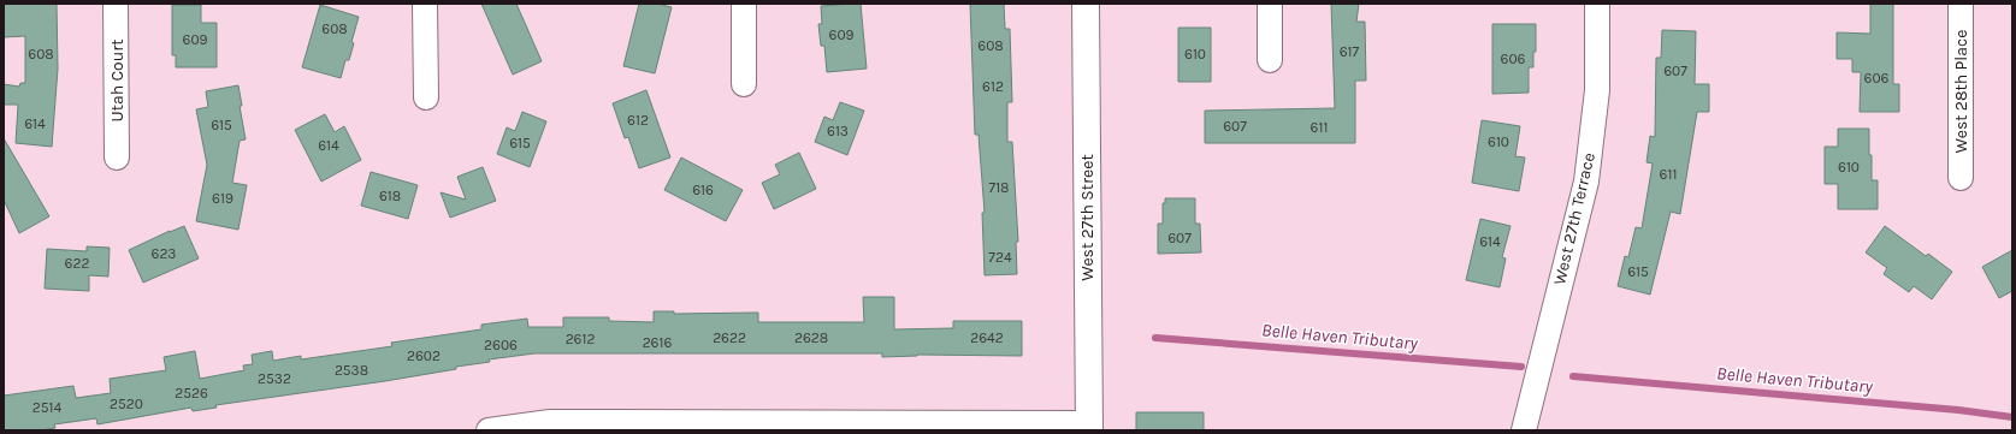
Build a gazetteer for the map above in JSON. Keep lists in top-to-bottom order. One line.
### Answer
{"streets":{"street":["Utah Court","West 28th Place","West 27th Street","West 27th Terrace"]},"water":["Belle Haven Tributary"],"house_numbers":["608","609","609","608","617","608","610","606","607","606","612","612","614","615","607","611","613","610","615","614","610","611","718","616","618","619","607","614","623","724","622","615","2622","2628","2642","2612","2616","2606","2602","2538","2532","2526","2520","2514"]}
